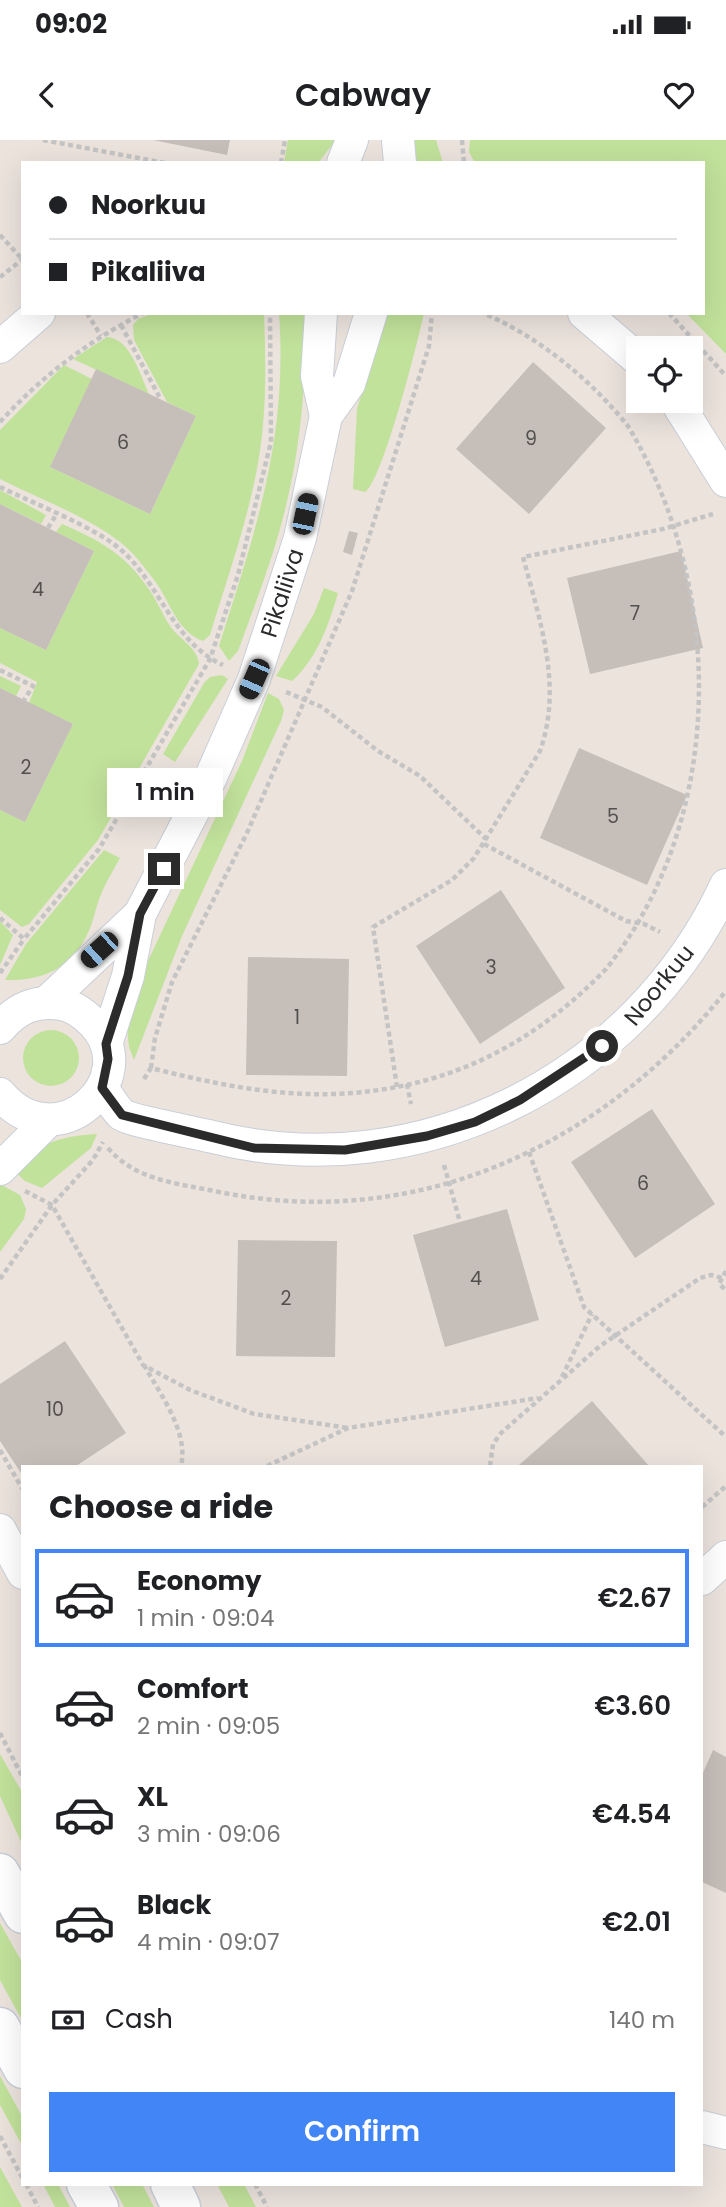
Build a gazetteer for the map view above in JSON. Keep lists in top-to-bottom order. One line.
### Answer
{"streets":{"street":["Pikaliiva","Noorkuu"]},"house_numbers":["9","6","4","7","2","5","3","1","6","4","2","10"],"page":{"status":"09:02","header":"Cabway","banner":["Noorkuu","Pikaliiva"],"bubble":"1 min","heading":"Choose a ride","list":[{"name":"Economy","note":"1 min · 09:04","value":"€2.67"},{"name":"Comfort","note":"2 min · 09:05","value":"€3.60"},{"name":"XL","note":"3 min · 09:06","value":"€4.54"},{"name":"Black","note":"4 min · 09:07","value":"€2.01"}],"pay":["Cash","140 m"],"buttons":"Confirm"}}
